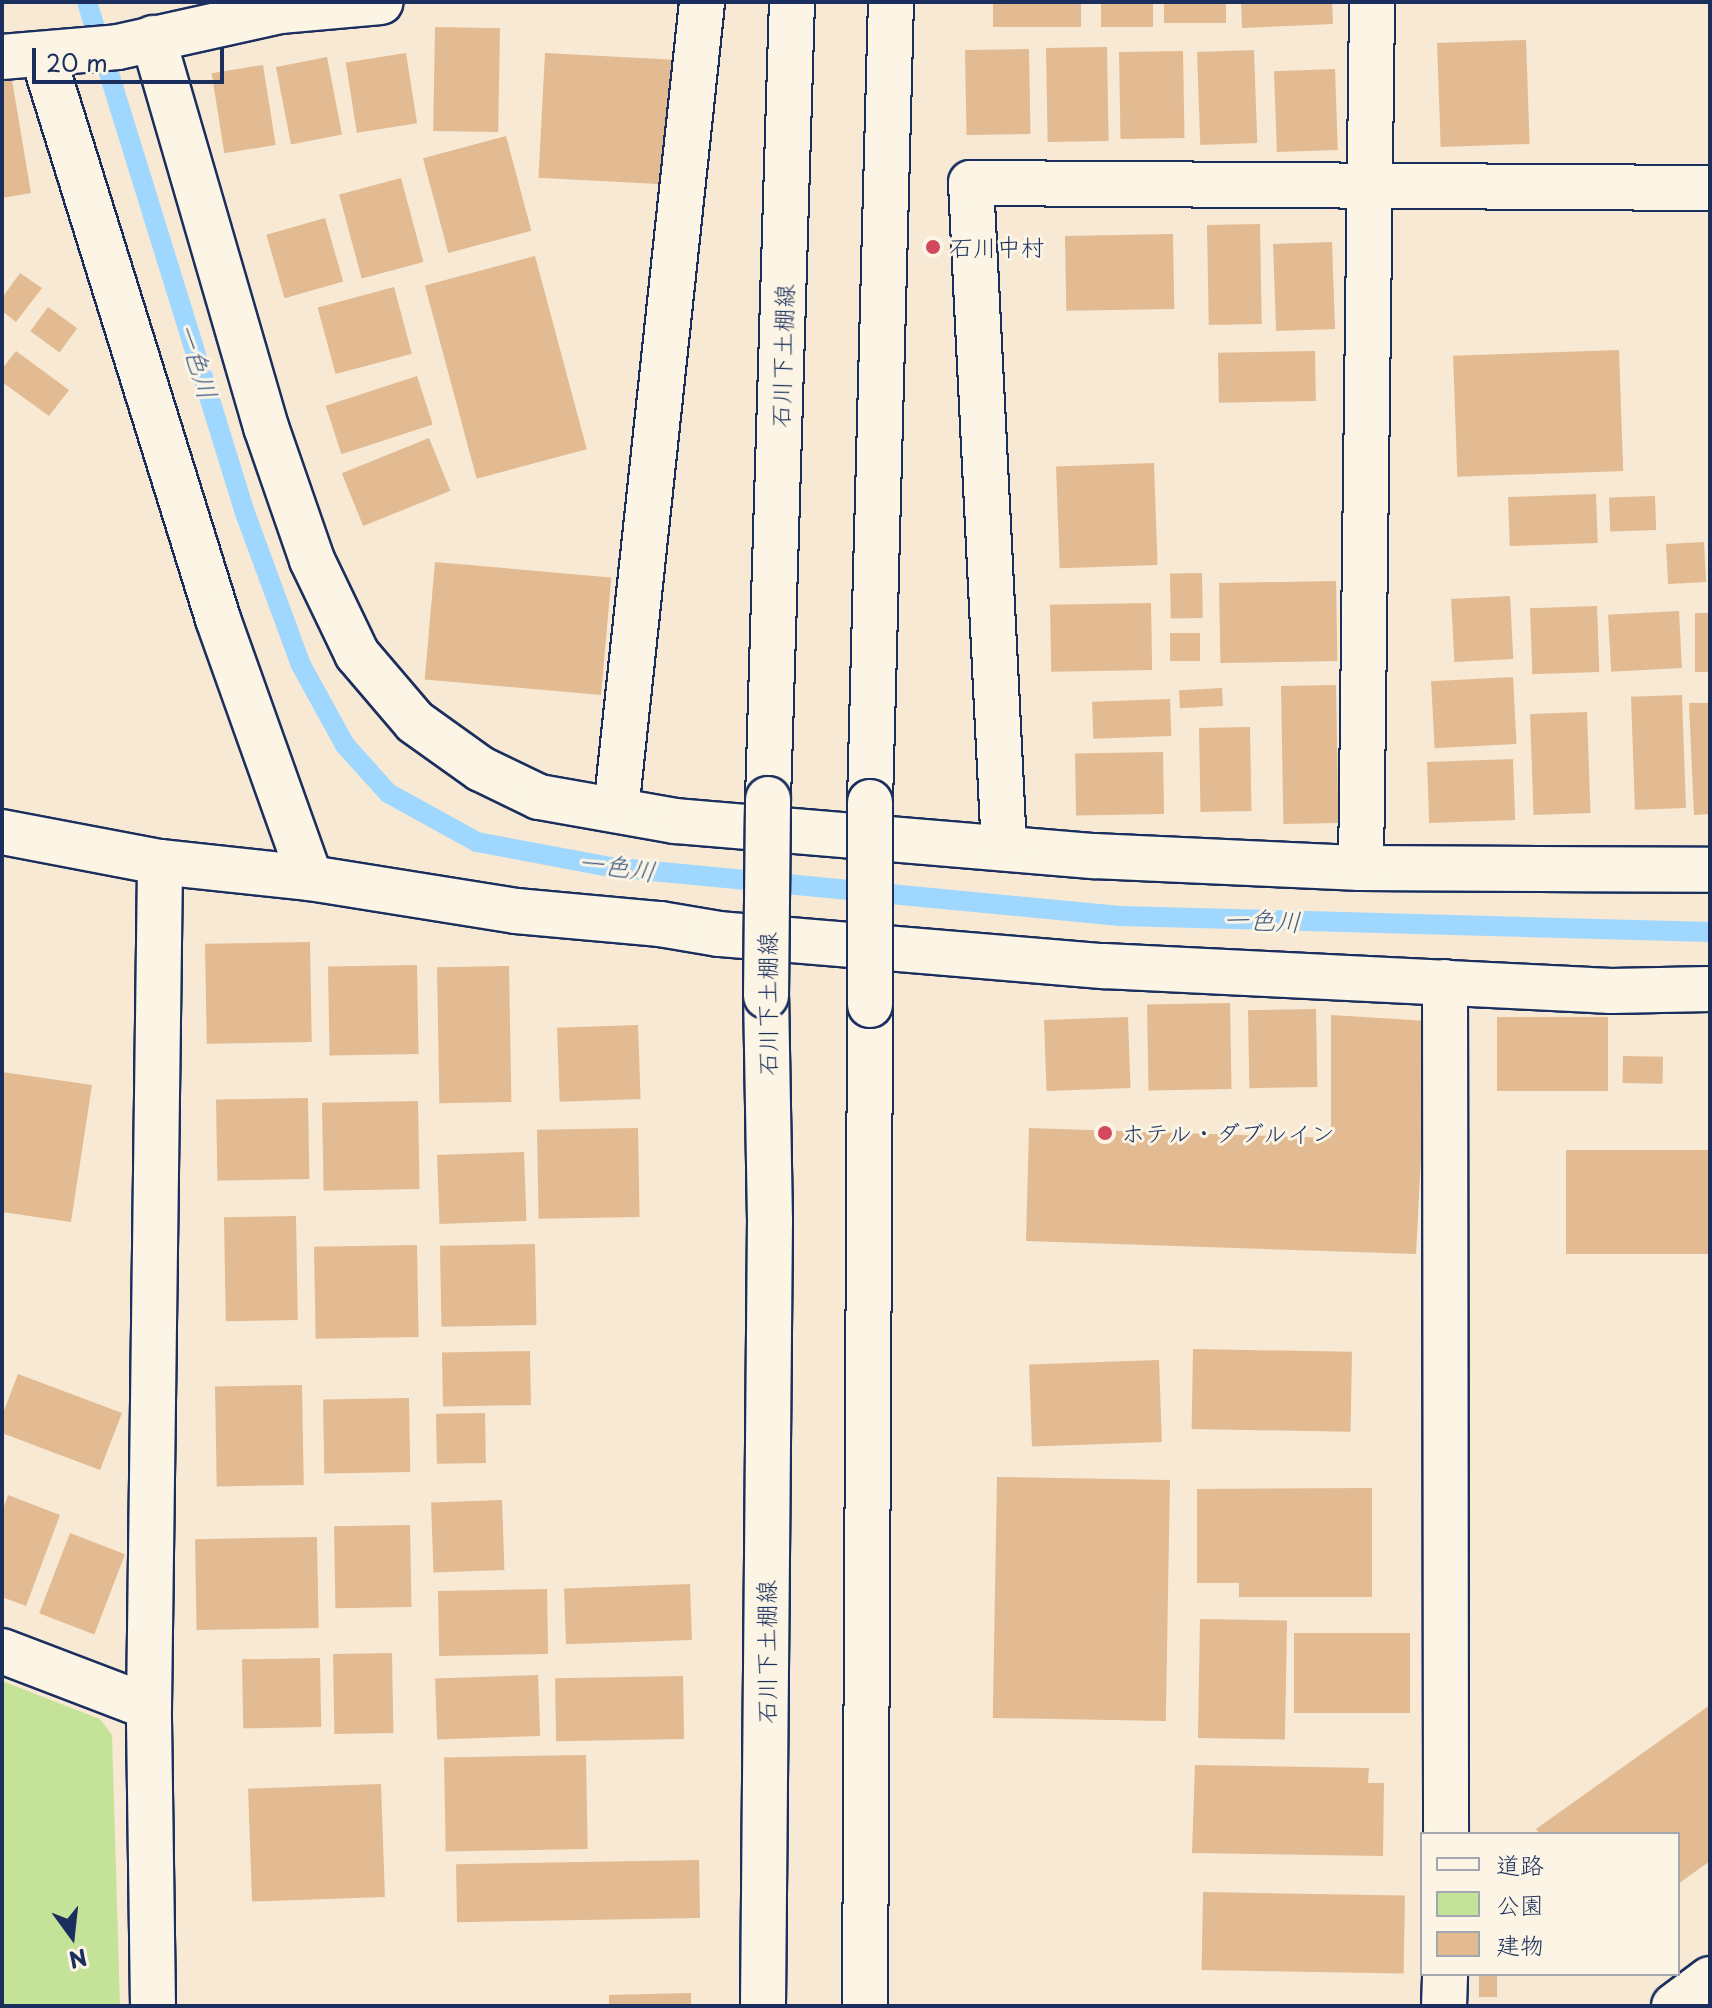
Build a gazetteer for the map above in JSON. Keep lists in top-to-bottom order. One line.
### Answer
{"streets":{"street":["石川下土棚線"]},"water":["一色川"],"places":["石川中村","ホテル・ダブルイン"],"legend":["道路","公園","建物"],"scale_bar":"20 m","north":"bottom"}
